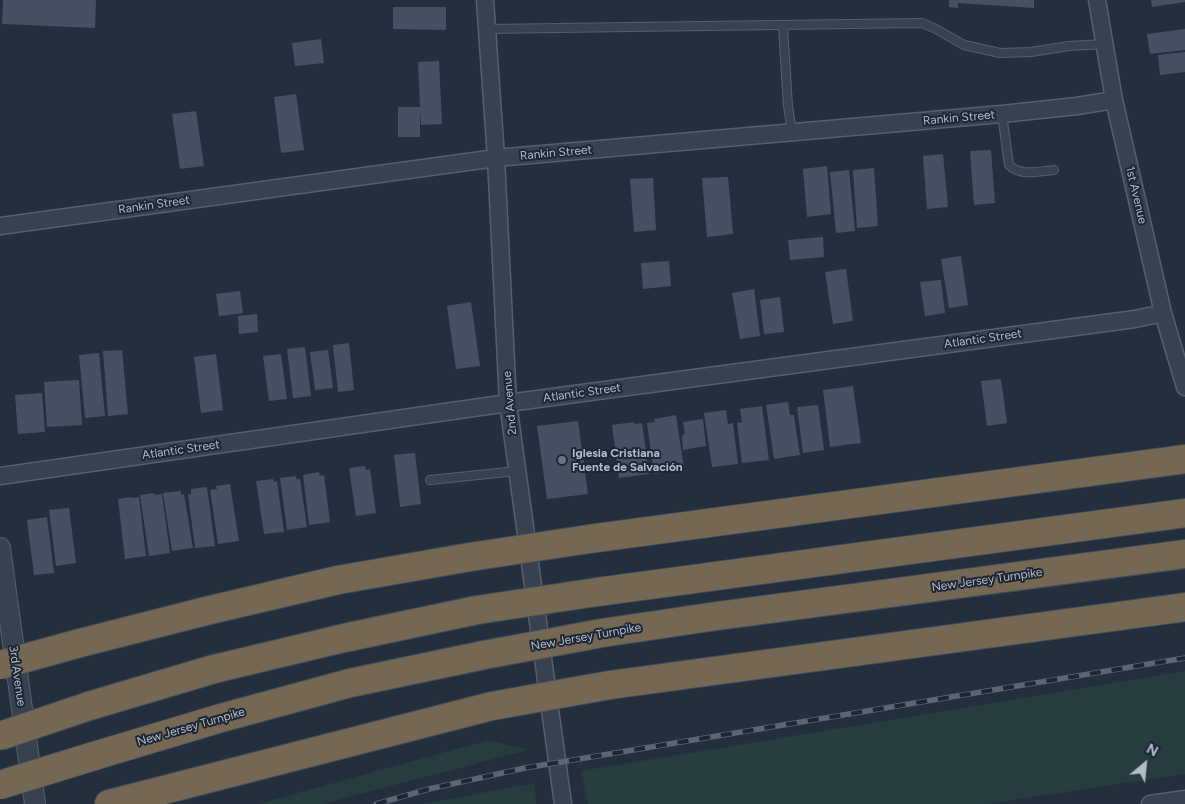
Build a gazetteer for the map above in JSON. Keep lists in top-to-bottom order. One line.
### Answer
{"streets":{"highway":["New Jersey Turnpike"],"street":["Rankin Street","1st Avenue","Atlantic Street","2nd Avenue","3rd Avenue"]},"crossings":[["Rankin Street","1st Avenue"],["Rankin Street","2nd Avenue"],["1st Avenue","Atlantic Street"],["Atlantic Street","2nd Avenue"]],"places":["Iglesia Cristiana Fuente de Salvación"],"north":"top right"}
